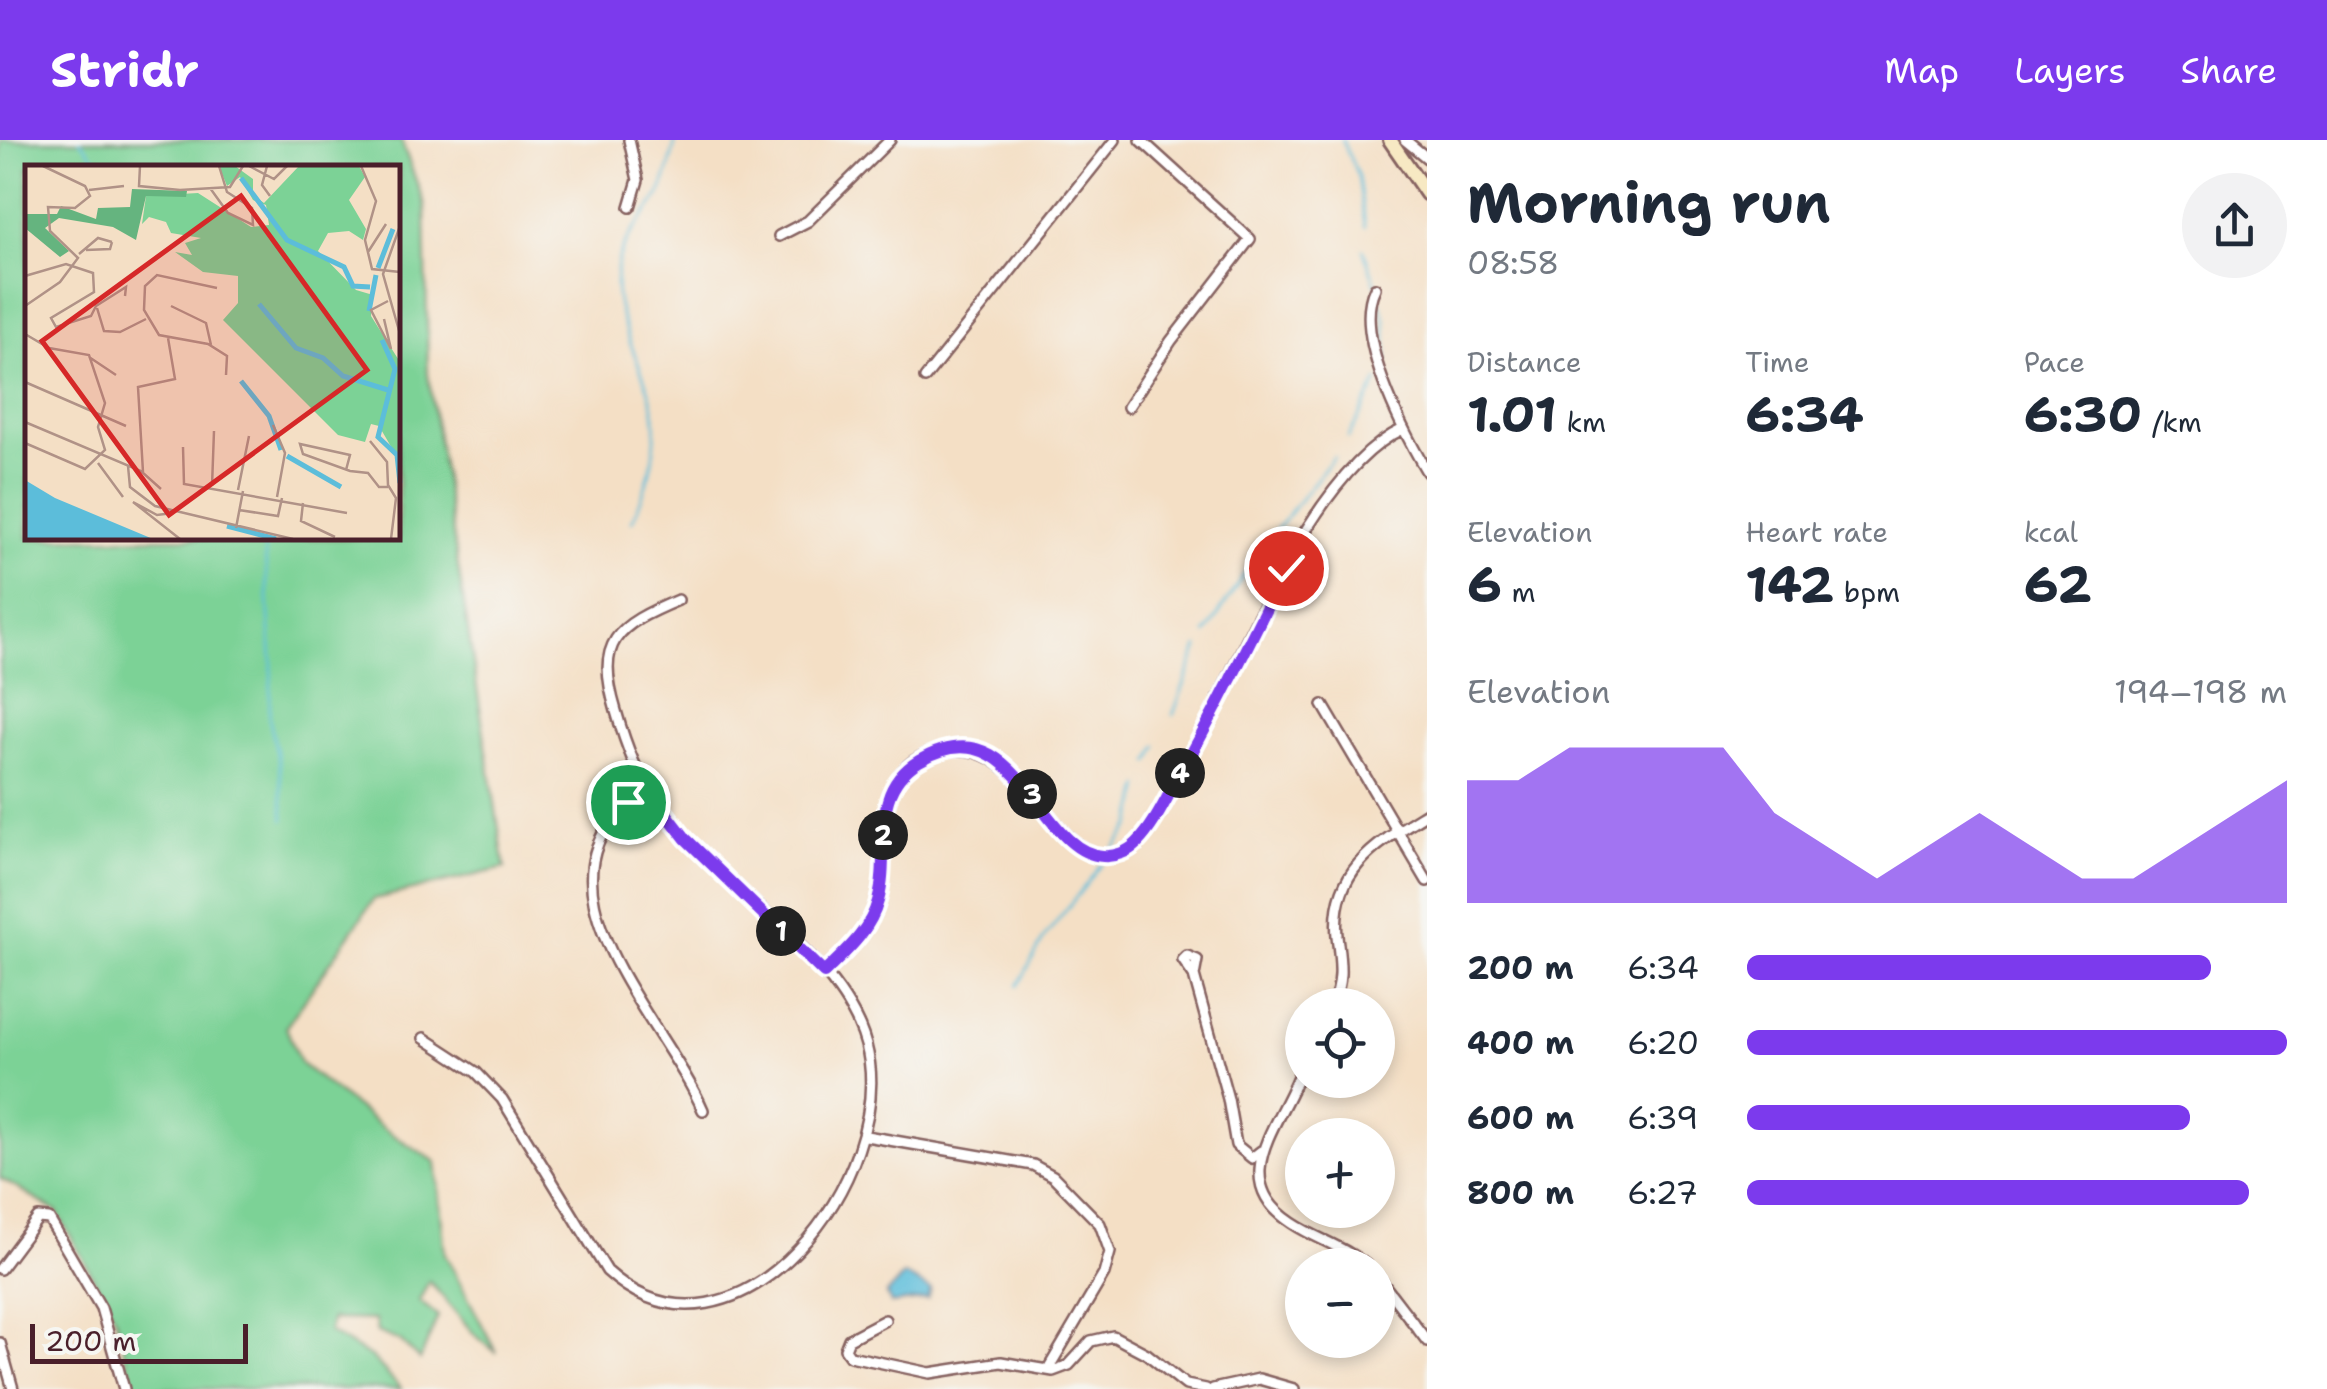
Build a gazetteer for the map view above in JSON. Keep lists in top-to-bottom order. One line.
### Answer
{"scale_bar":"200 m","page":{"header":"Stridr","nav":["Map","Layers","Share"],"heading":["Morning run","08:58"],"stats":[["Distance","1.01 km"],["Time","6:34"],["Pace","6:30 /km"],["Elevation","6 m"],["Heart rate","142 bpm"],["kcal","62"]],"chart":["Elevation","194–198 m"],"pins":["4","3","2","1"],"list":[{"name":"200 m","note":"6:34"},{"name":"400 m","note":"6:20"},{"name":"600 m","note":"6:39"},{"name":"800 m","note":"6:27"}],"map_buttons":["+","−"],"scale":"200 m"}}
